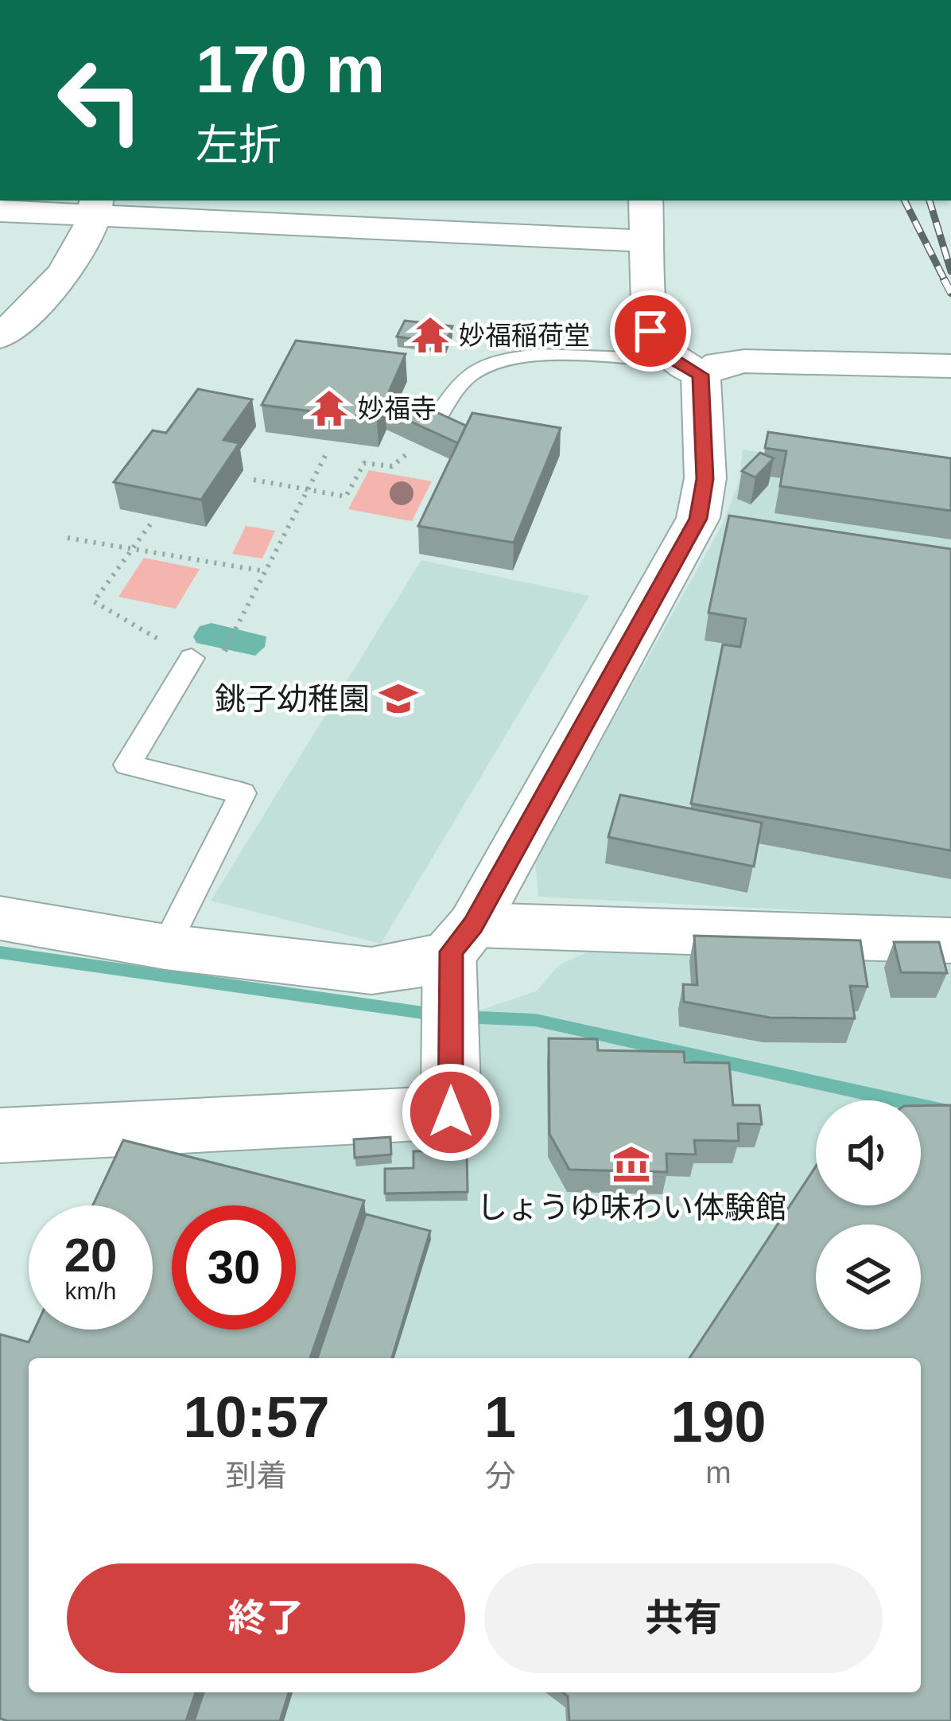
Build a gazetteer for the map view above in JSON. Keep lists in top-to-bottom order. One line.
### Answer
{"places":{"temple":["妙福稲荷堂","妙福寺"],"school or university":["銚子幼稚園"],"museum":["しょうゆ味わい体験館"]},"page":{"turn":["170 m","左折"],"speed":"20 km/h","limit":"30","eta":["10:57","到着","1","分","190","m"],"buttons":["終了","共有"]}}
